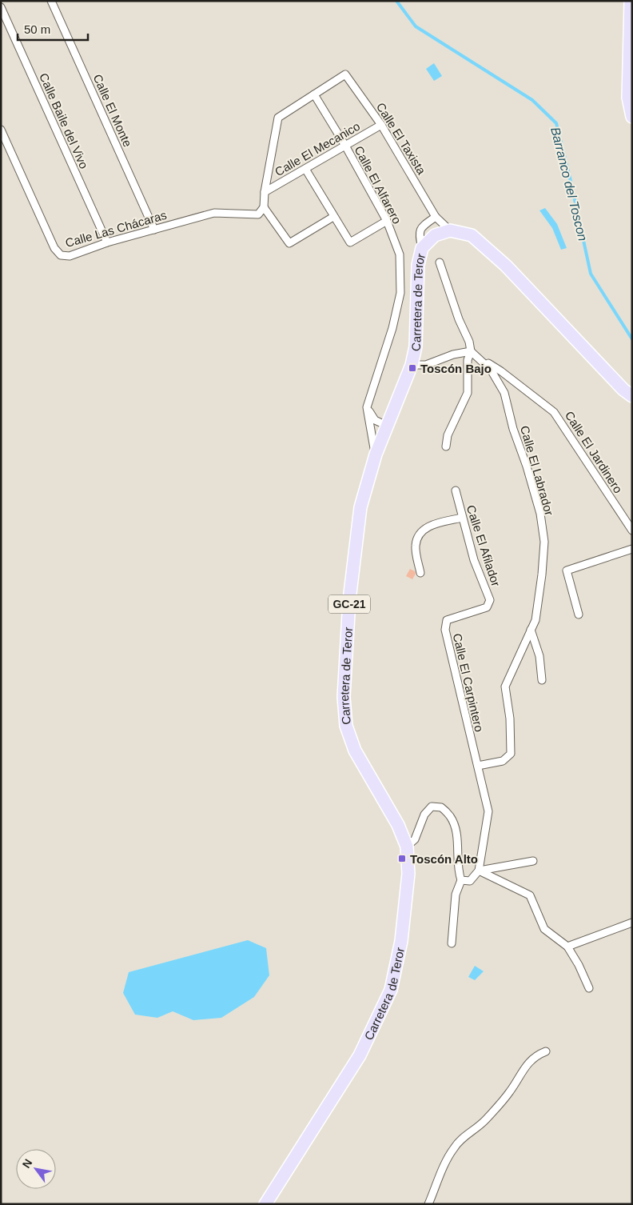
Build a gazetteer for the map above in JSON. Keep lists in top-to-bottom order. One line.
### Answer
{"streets":{"main road":["Carretera de Teror","GC-21"],"street":["Calle El Monte","Calle Baile del Vivo","Calle El Taxista","Calle El Mecanico","Calle El Alfarero","Calle Las Chácaras","Calle El Jardinero","Calle El Labrador","Calle El Afilador","Calle El Carpintero"]},"crossings":[["Calle El Monte","Calle Las Chácaras"],["Calle Baile del Vivo","Calle Las Chácaras"],["Calle El Taxista","Calle El Mecanico"],["Calle El Taxista","Calle El Alfarero"],["Calle El Taxista","Carretera de Teror"],["Calle El Mecanico","Calle El Alfarero"],["Calle El Alfarero","Carretera de Teror"],["Calle El Jardinero","Calle El Labrador"],["Calle El Labrador","Calle El Carpintero"],["Calle El Afilador","Calle El Carpintero"]],"water":["Barranco del Toscon"],"places":{"transit":["Toscón Bajo","Toscón Alto"]},"scale_bar":"50 m","north":"top left"}
